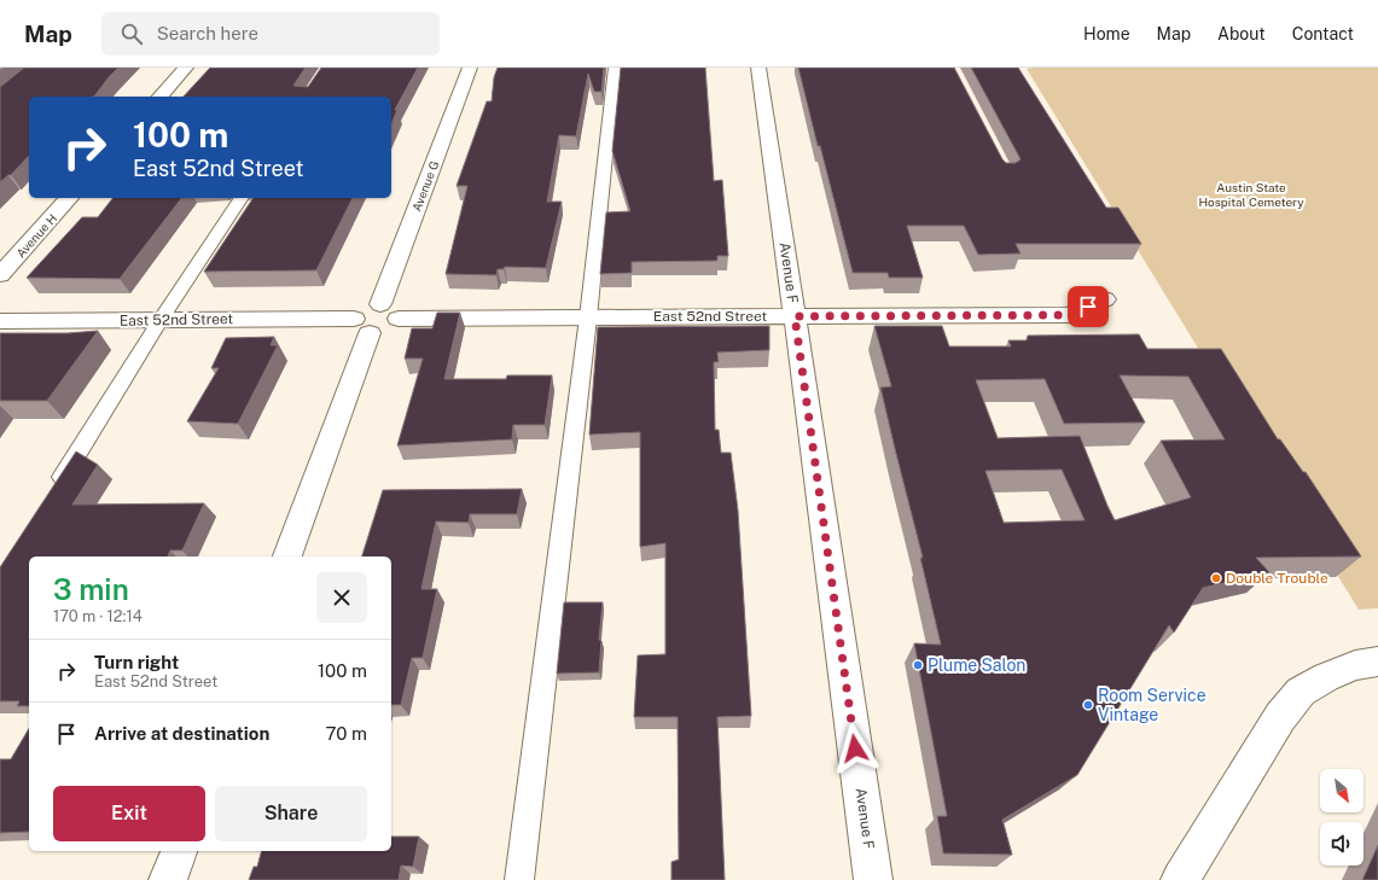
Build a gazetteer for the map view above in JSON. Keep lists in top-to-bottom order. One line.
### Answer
{"streets":{"street":["Avenue G","Avenue H","Avenue F","East 52nd Street"]},"crossings":[["Avenue F","East 52nd Street"]],"parks":["Austin State Hospital Cemetery"],"places":["Double Trouble","Plume Salon","Room Service Vintage"],"north":"bottom right","page":{"header":"Map","search":"Search here","nav":["Home","Map","About","Contact"],"turn":["100 m","East 52nd Street"],"heading":["3 min","170 m · 12:14"],"list":[{"name":"Turn right","note":"East 52nd Street","value":"100 m"},{"name":"Arrive at destination","value":"70 m"}],"buttons":["Exit","Share"]}}
